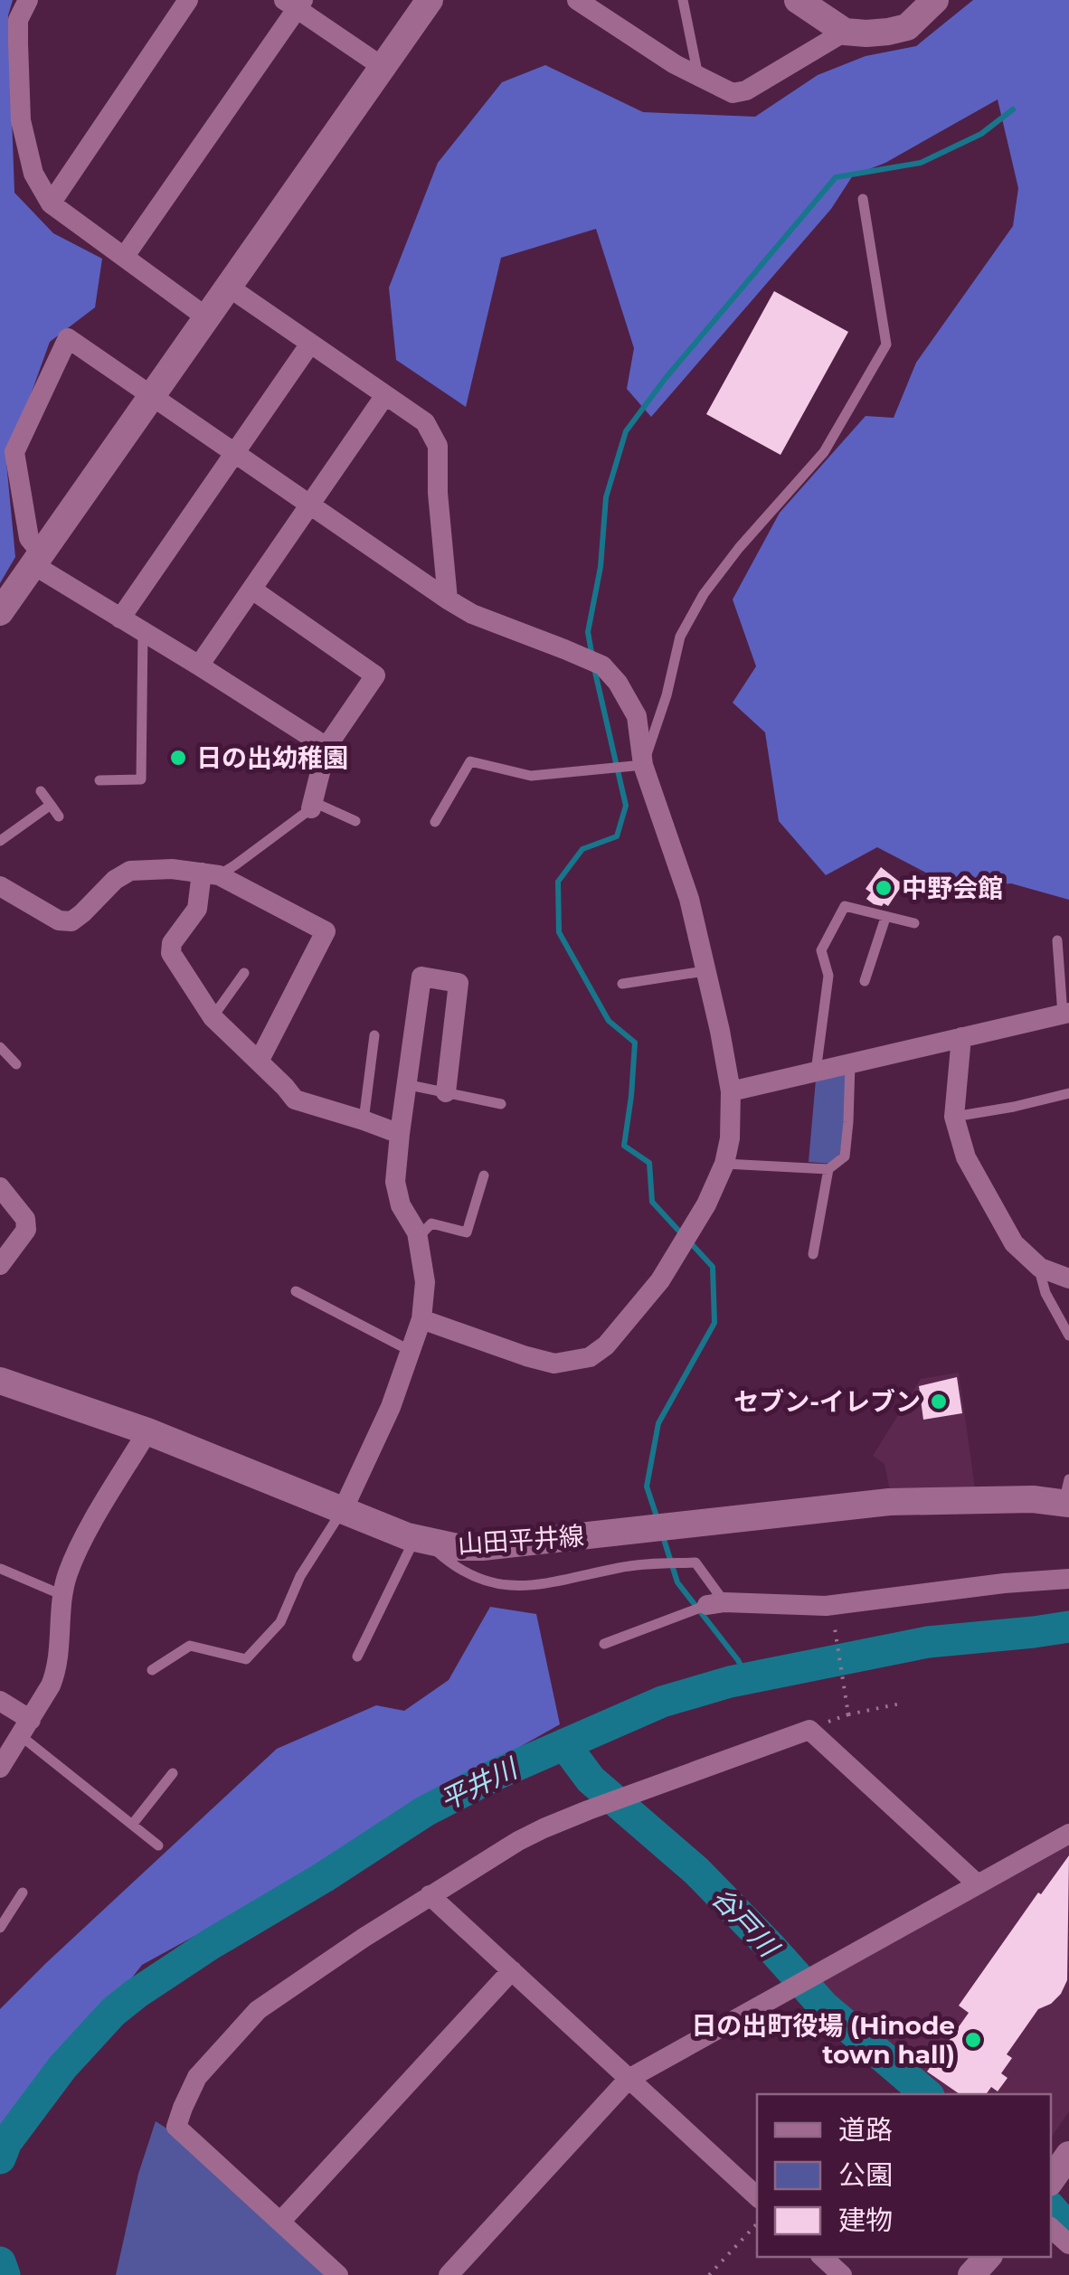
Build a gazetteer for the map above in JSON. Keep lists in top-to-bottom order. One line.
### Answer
{"streets":{"main road":["山田平井線"]},"water":["平井川","谷戸川"],"places":["日の出幼稚園","中野会館","セブン-イレブン","日の出町役場 (Hinode town hall)"],"legend":["道路","公園","建物"]}
